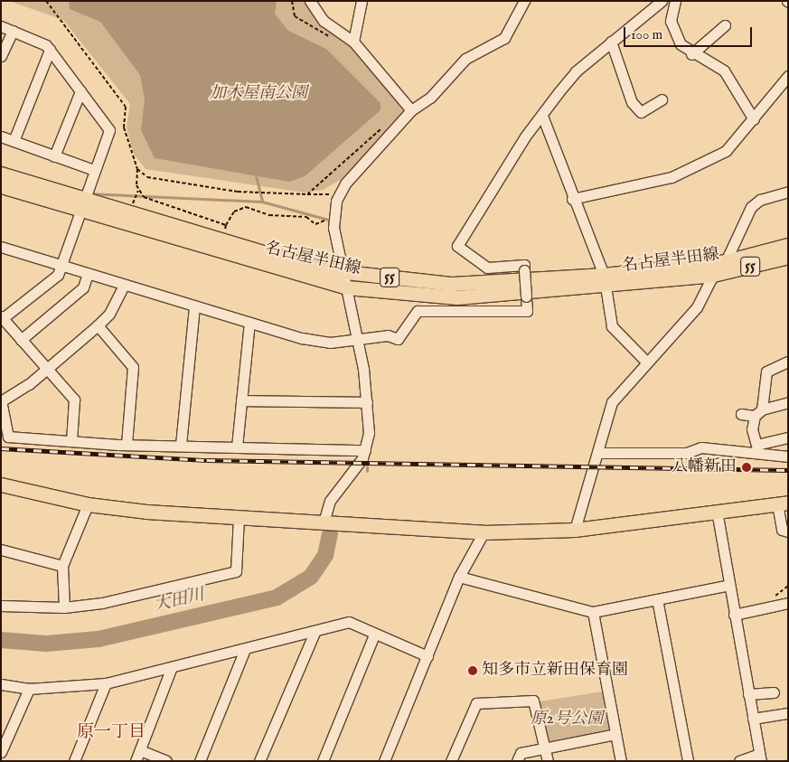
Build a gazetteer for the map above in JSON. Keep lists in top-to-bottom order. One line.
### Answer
{"streets":{"main road":["名古屋半田線","55"]},"districts":["原一丁目"],"water":["大田川"],"parks":["加木屋南公園","原2号公園"],"places":["八幡新田","知多市立新田保育園"],"scale_bar":"100 m"}
